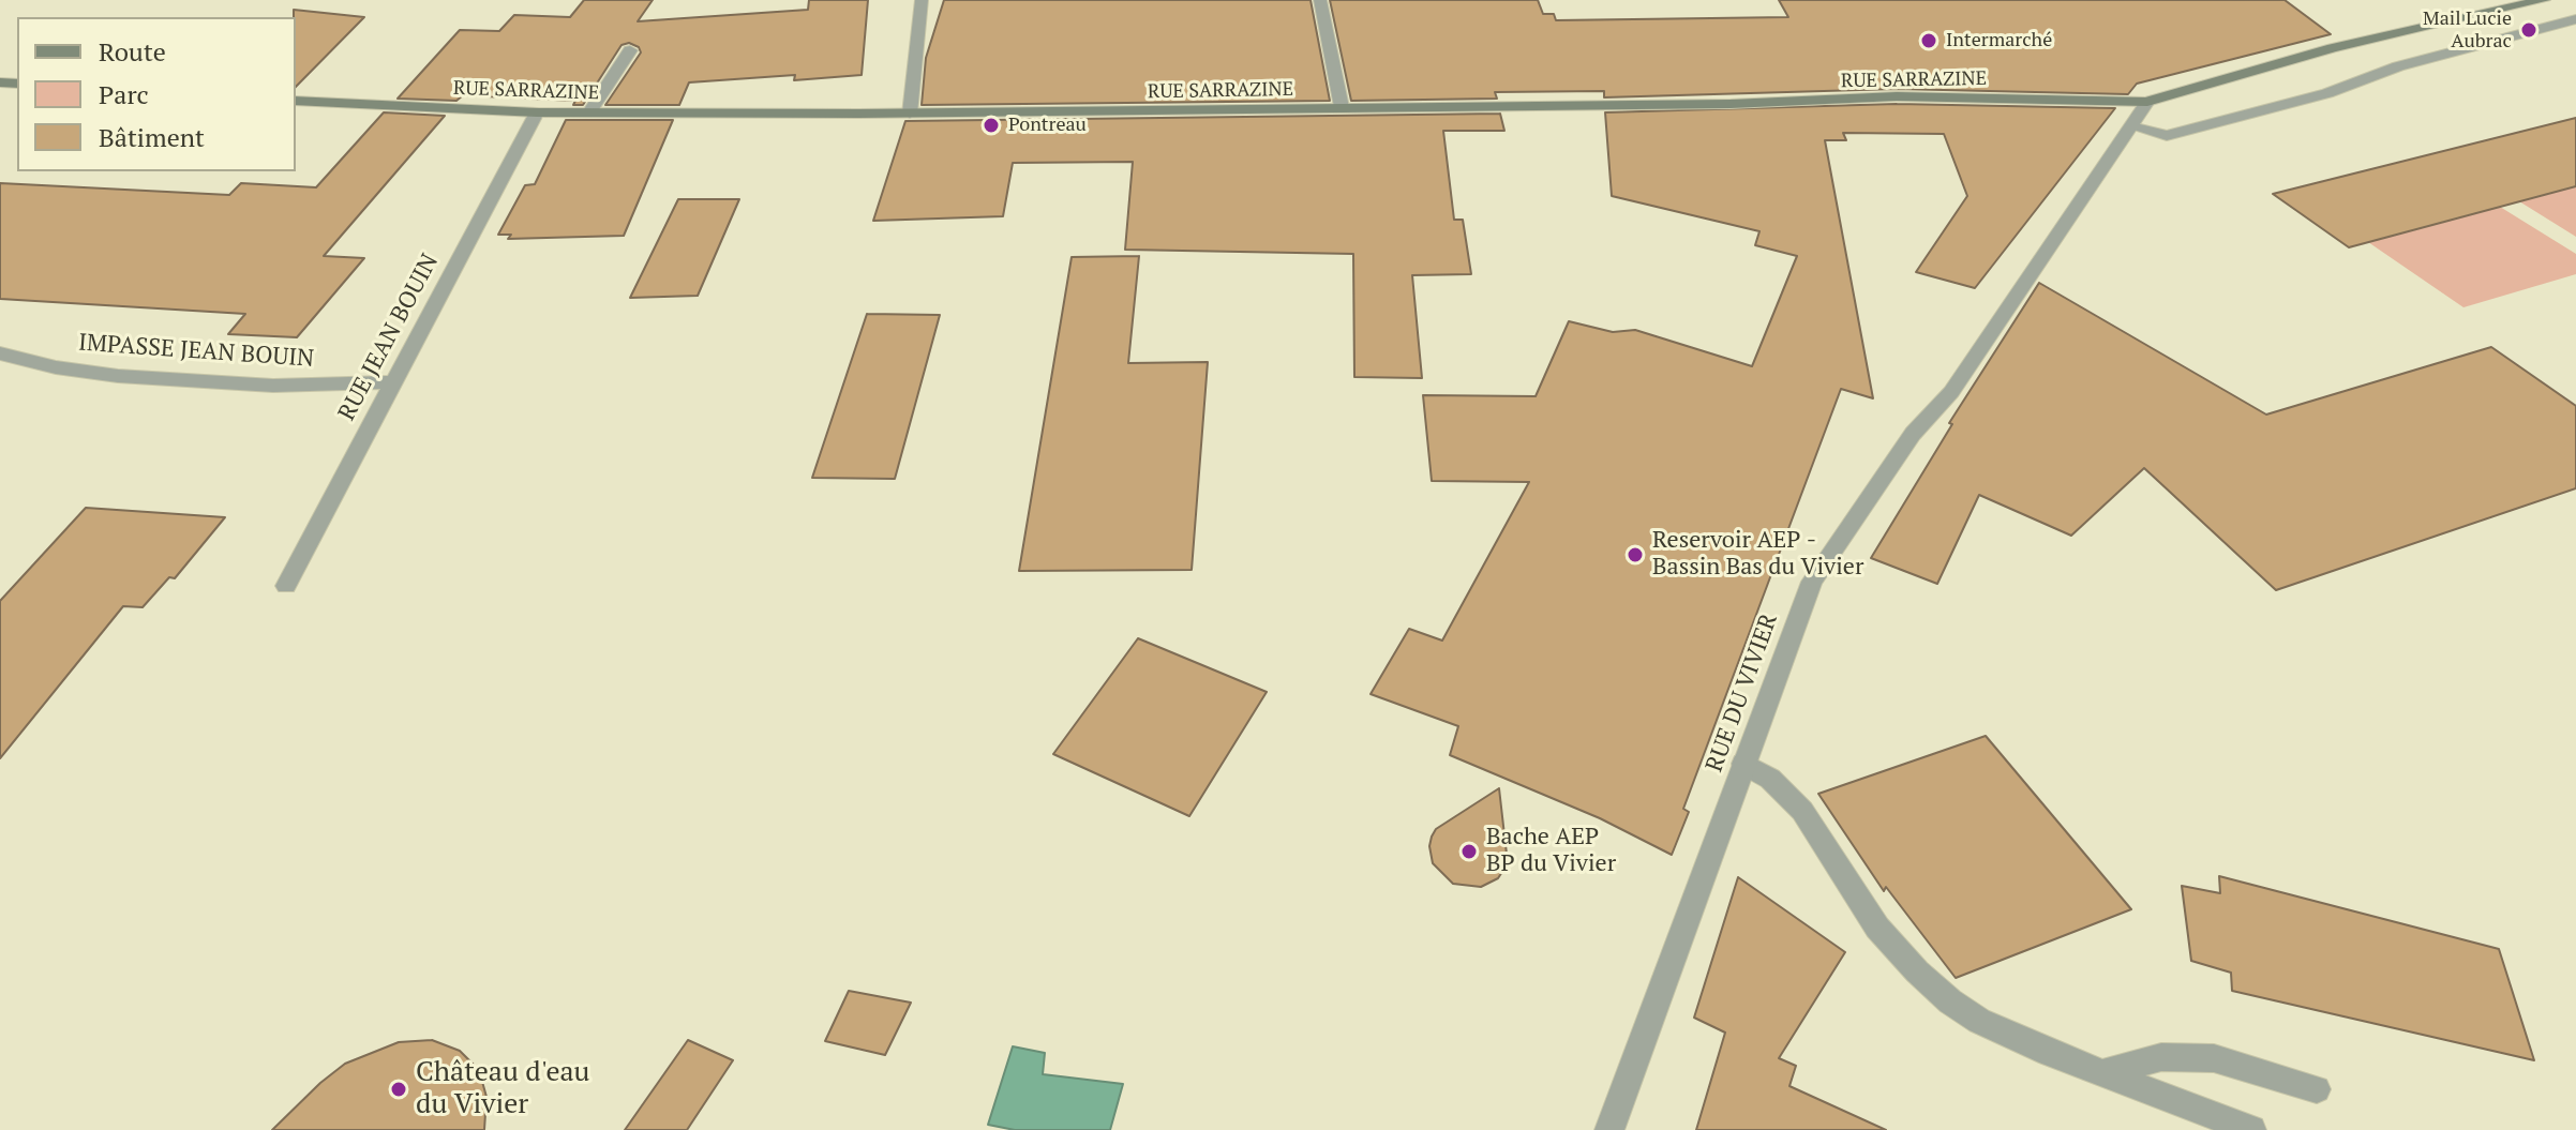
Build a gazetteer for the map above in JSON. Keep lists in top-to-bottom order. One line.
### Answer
{"streets":{"main road":["RUE SARRAZINE"],"street":["RUE JEAN BOUIN","IMPASSE JEAN BOUIN","RUE DU VIVIER"]},"crossings":[["RUE SARRAZINE","RUE JEAN BOUIN"],["RUE SARRAZINE","RUE DU VIVIER"],["RUE JEAN BOUIN","IMPASSE JEAN BOUIN"]],"places":["Mail Lucie Aubrac","Intermarché","Pontreau","Reservoir AEP - Bassin Bas du Vivier","Bache AEP BP du Vivier","Château d'eau du Vivier"],"legend":["Route","Parc","Bâtiment"]}
